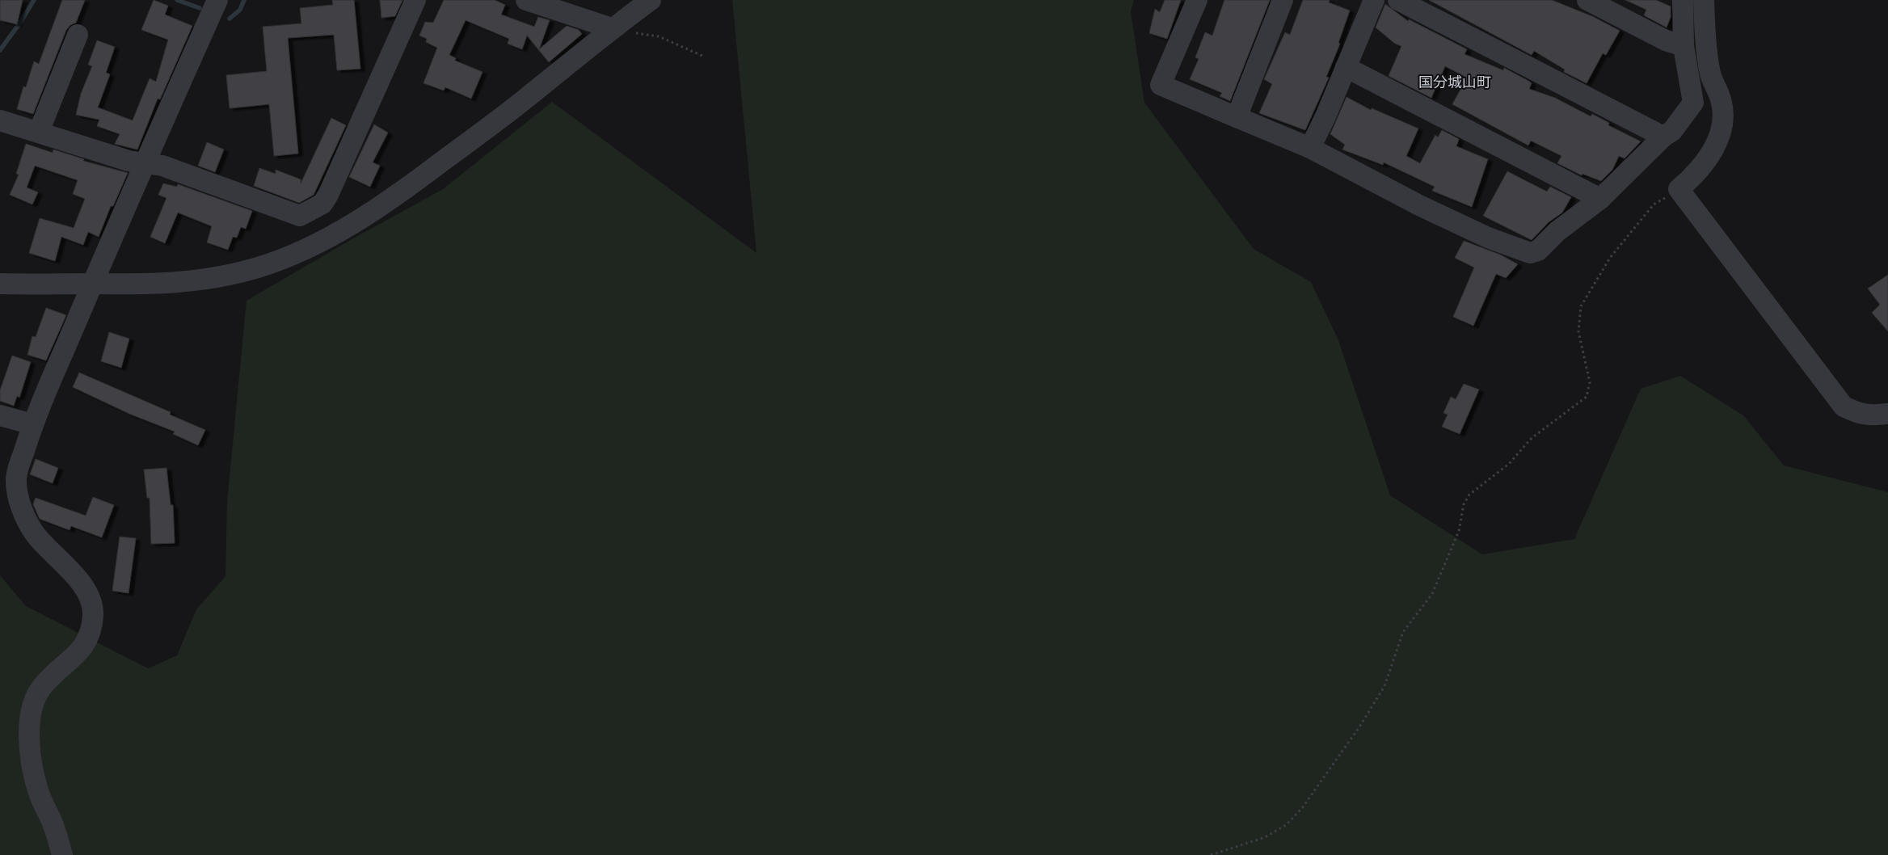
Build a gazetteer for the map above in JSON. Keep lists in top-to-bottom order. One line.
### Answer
{"districts":["国分城山町"]}
